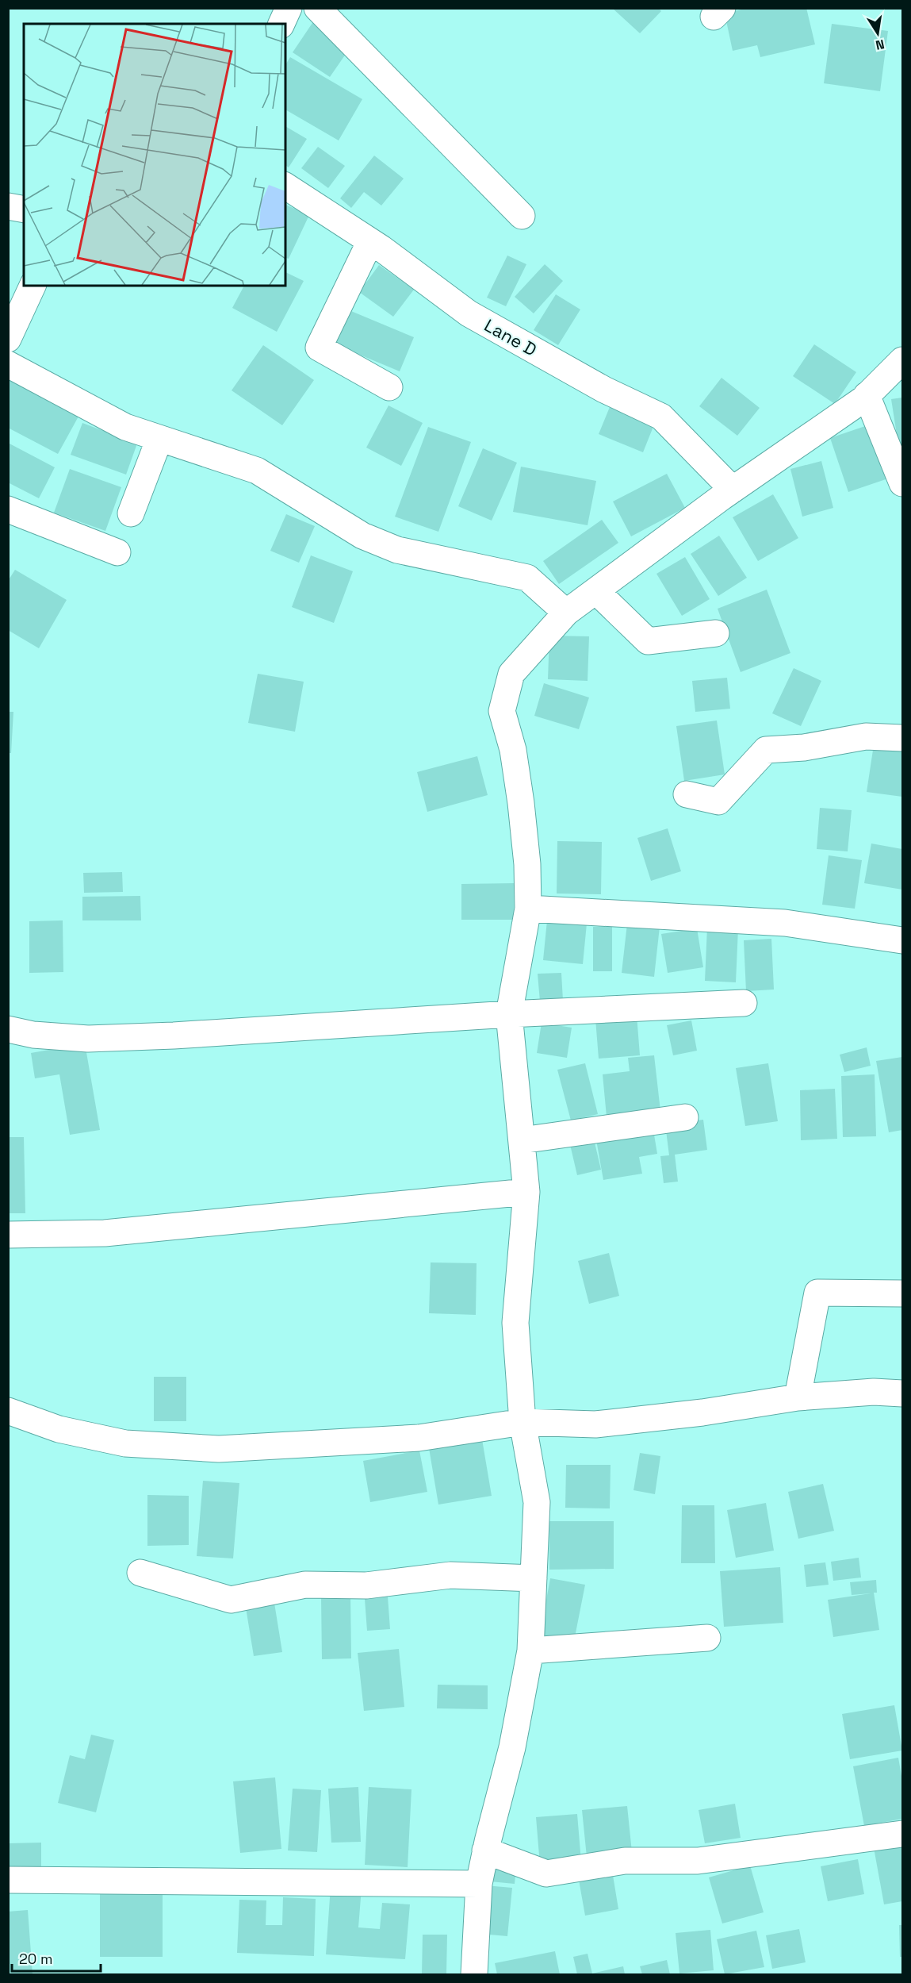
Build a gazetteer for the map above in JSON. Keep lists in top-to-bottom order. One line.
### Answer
{"streets":{"street":["Lane D"]},"scale_bar":"20 m","north":"bottom"}
